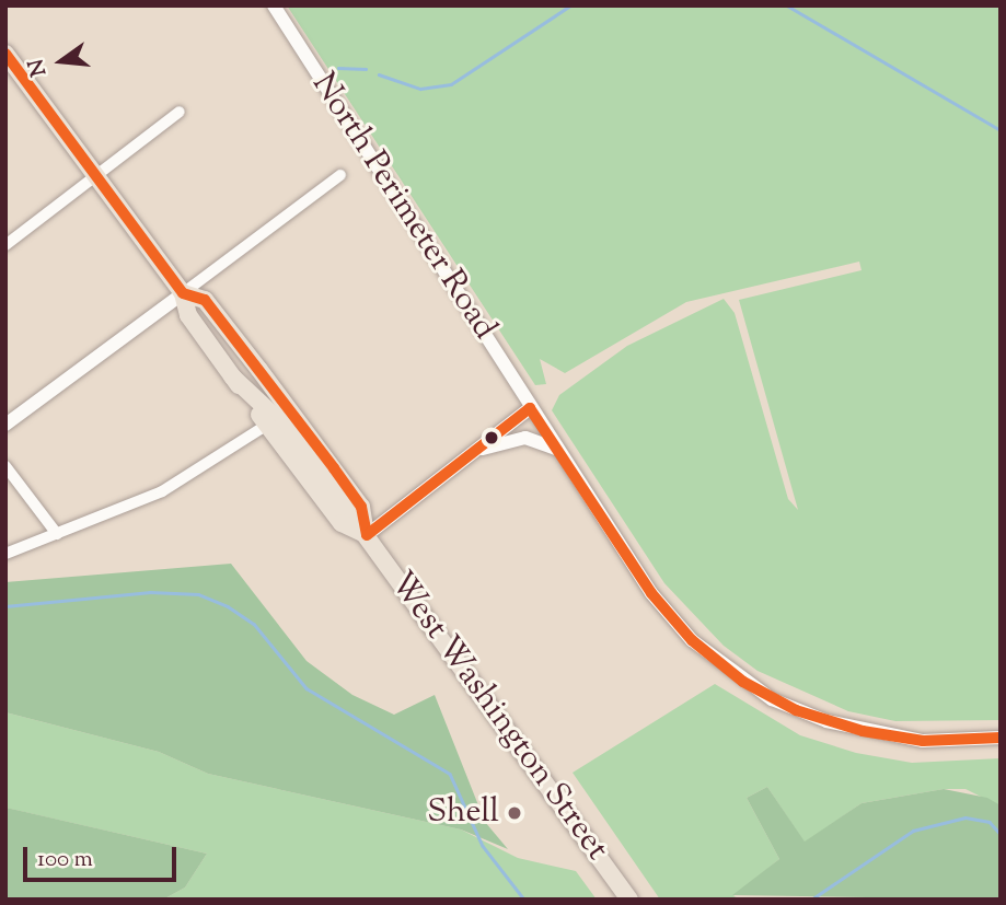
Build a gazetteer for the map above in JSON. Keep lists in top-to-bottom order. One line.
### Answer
{"streets":{"main road":["West Washington Street"],"street":["North Perimeter Road"]},"places":["Shell"],"scale_bar":"100 m","north":"left"}
